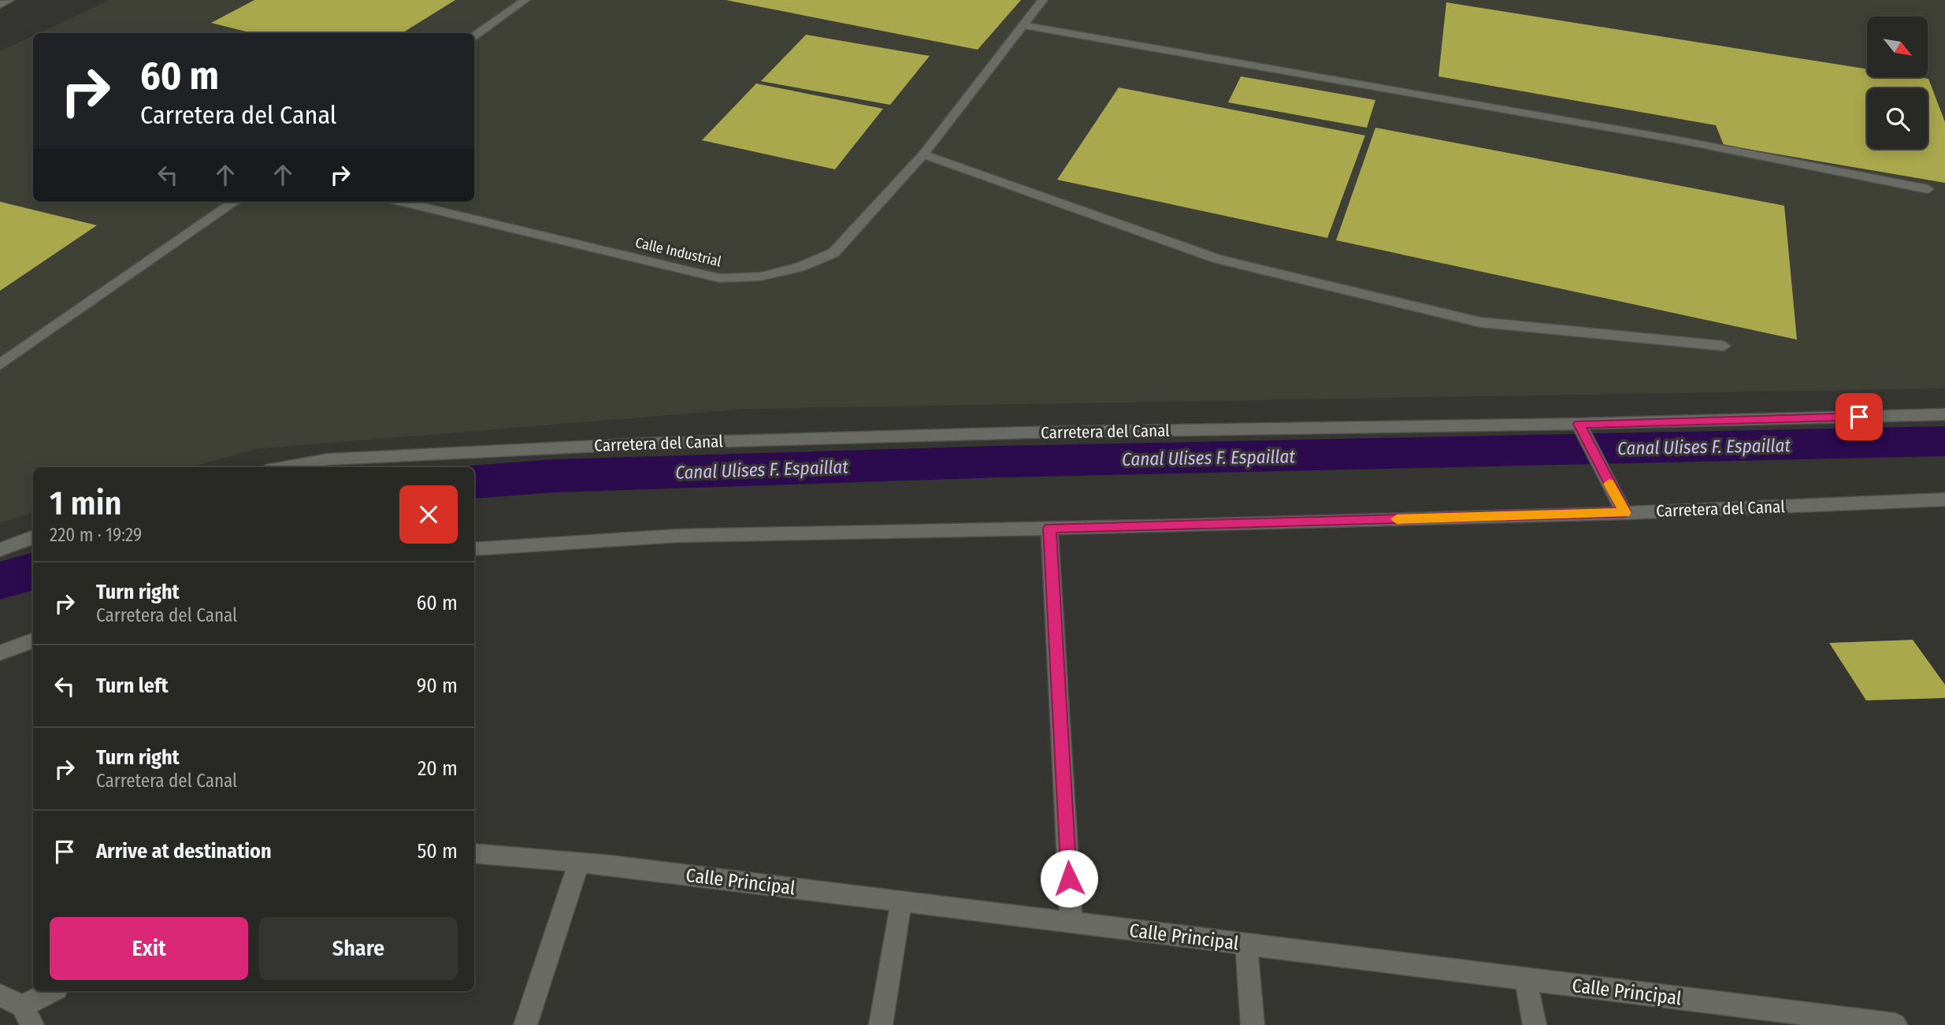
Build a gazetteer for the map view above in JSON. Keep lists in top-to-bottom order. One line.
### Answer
{"streets":{"street":["Calle Industrial","Carretera del Canal","Calle Principal"]},"water":["Canal Ulises F. Espaillat"],"north":"bottom right","page":{"turn":["60 m","Carretera del Canal"],"heading":["1 min","220 m · 19:29"],"list":[{"name":"Turn right","note":"Carretera del Canal","value":"60 m"},{"name":"Turn left","value":"90 m"},{"name":"Turn right","note":"Carretera del Canal","value":"20 m"},{"name":"Arrive at destination","value":"50 m"}],"buttons":["Exit","Share"]}}
